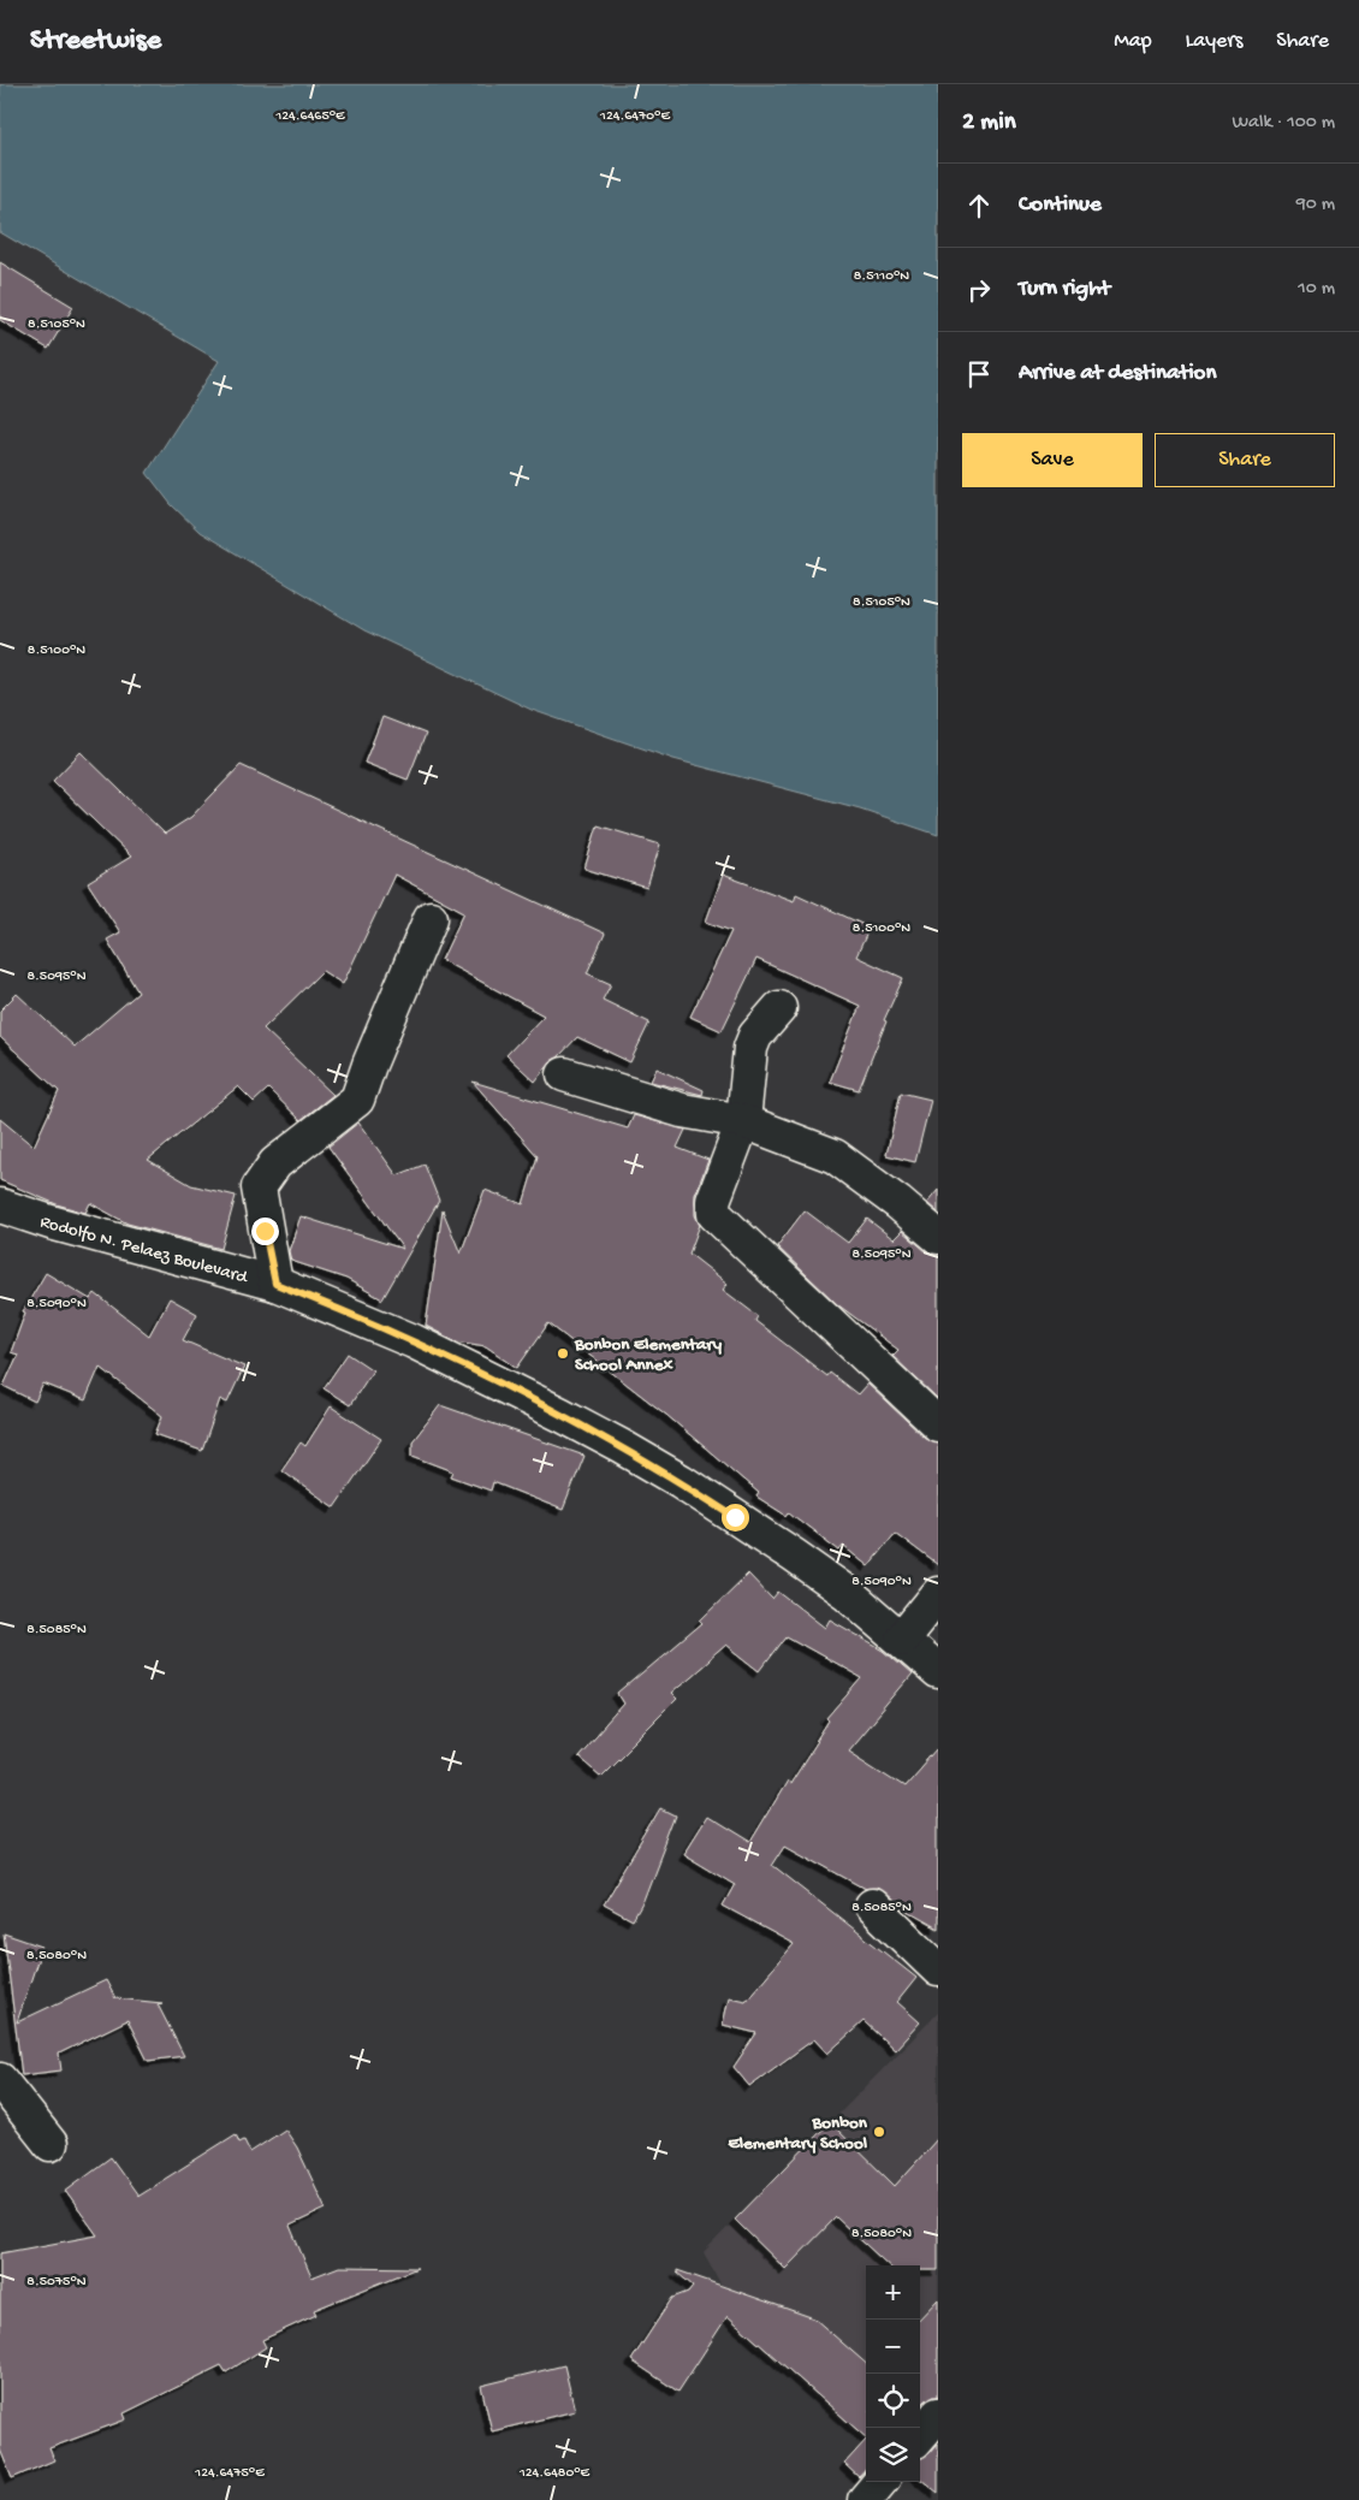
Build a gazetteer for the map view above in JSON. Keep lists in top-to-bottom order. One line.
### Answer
{"streets":{"street":["Rodolfo N. Pelaez Boulevard"]},"places":["Bonbon Elementary School Annex","Bonbon Elementary School"],"page":{"header":"Streetwise","nav":["Map","Layers","Share"],"heading":["2 min","Walk · 100 m"],"list":[["Continue","90 m"],["Turn right","10 m"],"Arrive at destination"],"buttons":["Save","Share"],"map_buttons":["+","−"]},"coordinates":["124.6465°E","124.6470°E","8.5110°N","8.5105°N","8.5100°N","8.5095°N","8.5090°N","8.5085°N","8.5080°N","8.5075°N","124.6475°E","124.6480°E"]}
